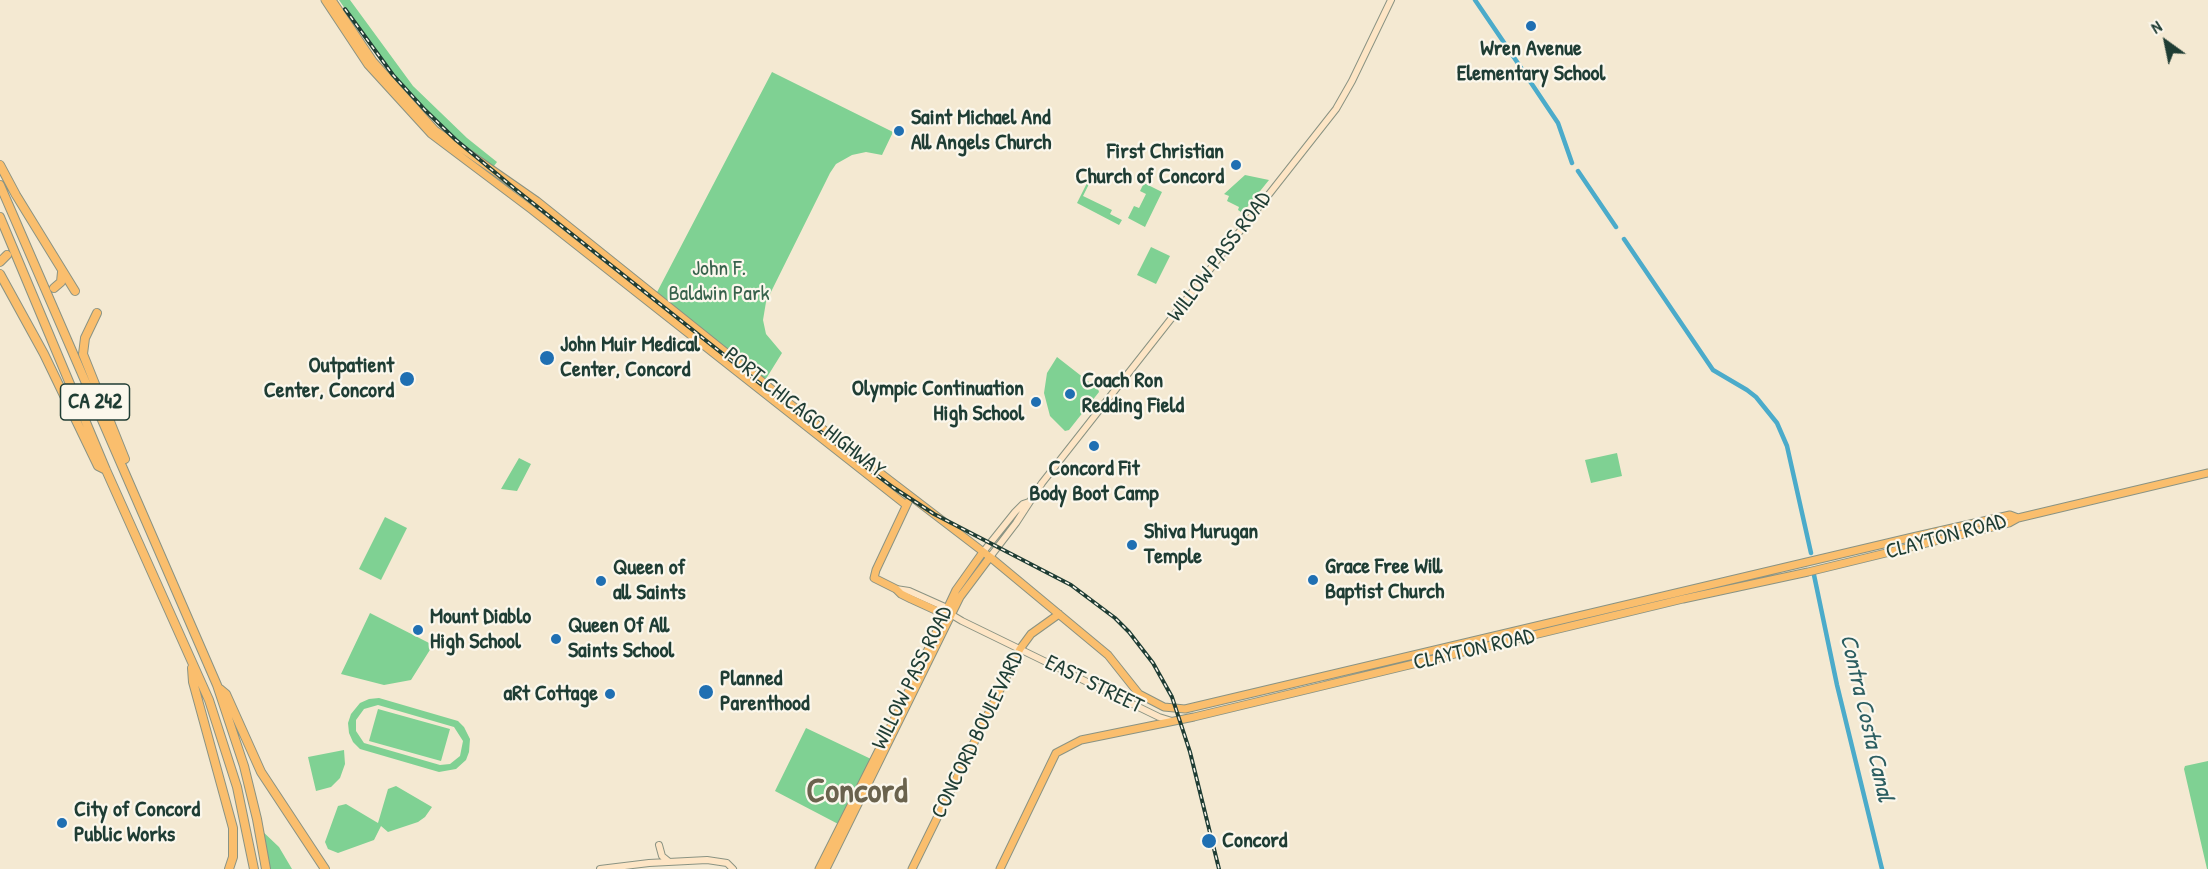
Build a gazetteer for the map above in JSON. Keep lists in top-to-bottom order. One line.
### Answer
{"streets":{"highway":["CA 242"],"main road":["WILLOW PASS ROAD","PORT CHICAGO HIGHWAY","CLAYTON ROAD","EAST STREET","CONCORD BOULEVARD"]},"crossings":[["WILLOW PASS ROAD","PORT CHICAGO HIGHWAY"],["WILLOW PASS ROAD","EAST STREET"],["PORT CHICAGO HIGHWAY","CLAYTON ROAD"],["PORT CHICAGO HIGHWAY","EAST STREET"],["PORT CHICAGO HIGHWAY","CONCORD BOULEVARD"],["CLAYTON ROAD","EAST STREET"],["EAST STREET","CONCORD BOULEVARD"]],"districts":["Concord"],"water":["Contra Costa Canal"],"parks":["John F. Baldwin Park"],"places":["Wren Avenue Elementary School","Saint Michael And All Angels Church","First Christian Church of Concord","John Muir Medical Center, Concord","Outpatient Center, Concord","Coach Ron Redding Field","Olympic Continuation High School","Concord Fit Body Boot Camp","Shiva Murugan Temple","Grace Free Will Baptist Church","Queen of all Saints","Mount Diablo High School","Queen Of All Saints School","Planned Parenthood","aRt Cottage","City of Concord Public Works","Concord"],"north":"top left"}
